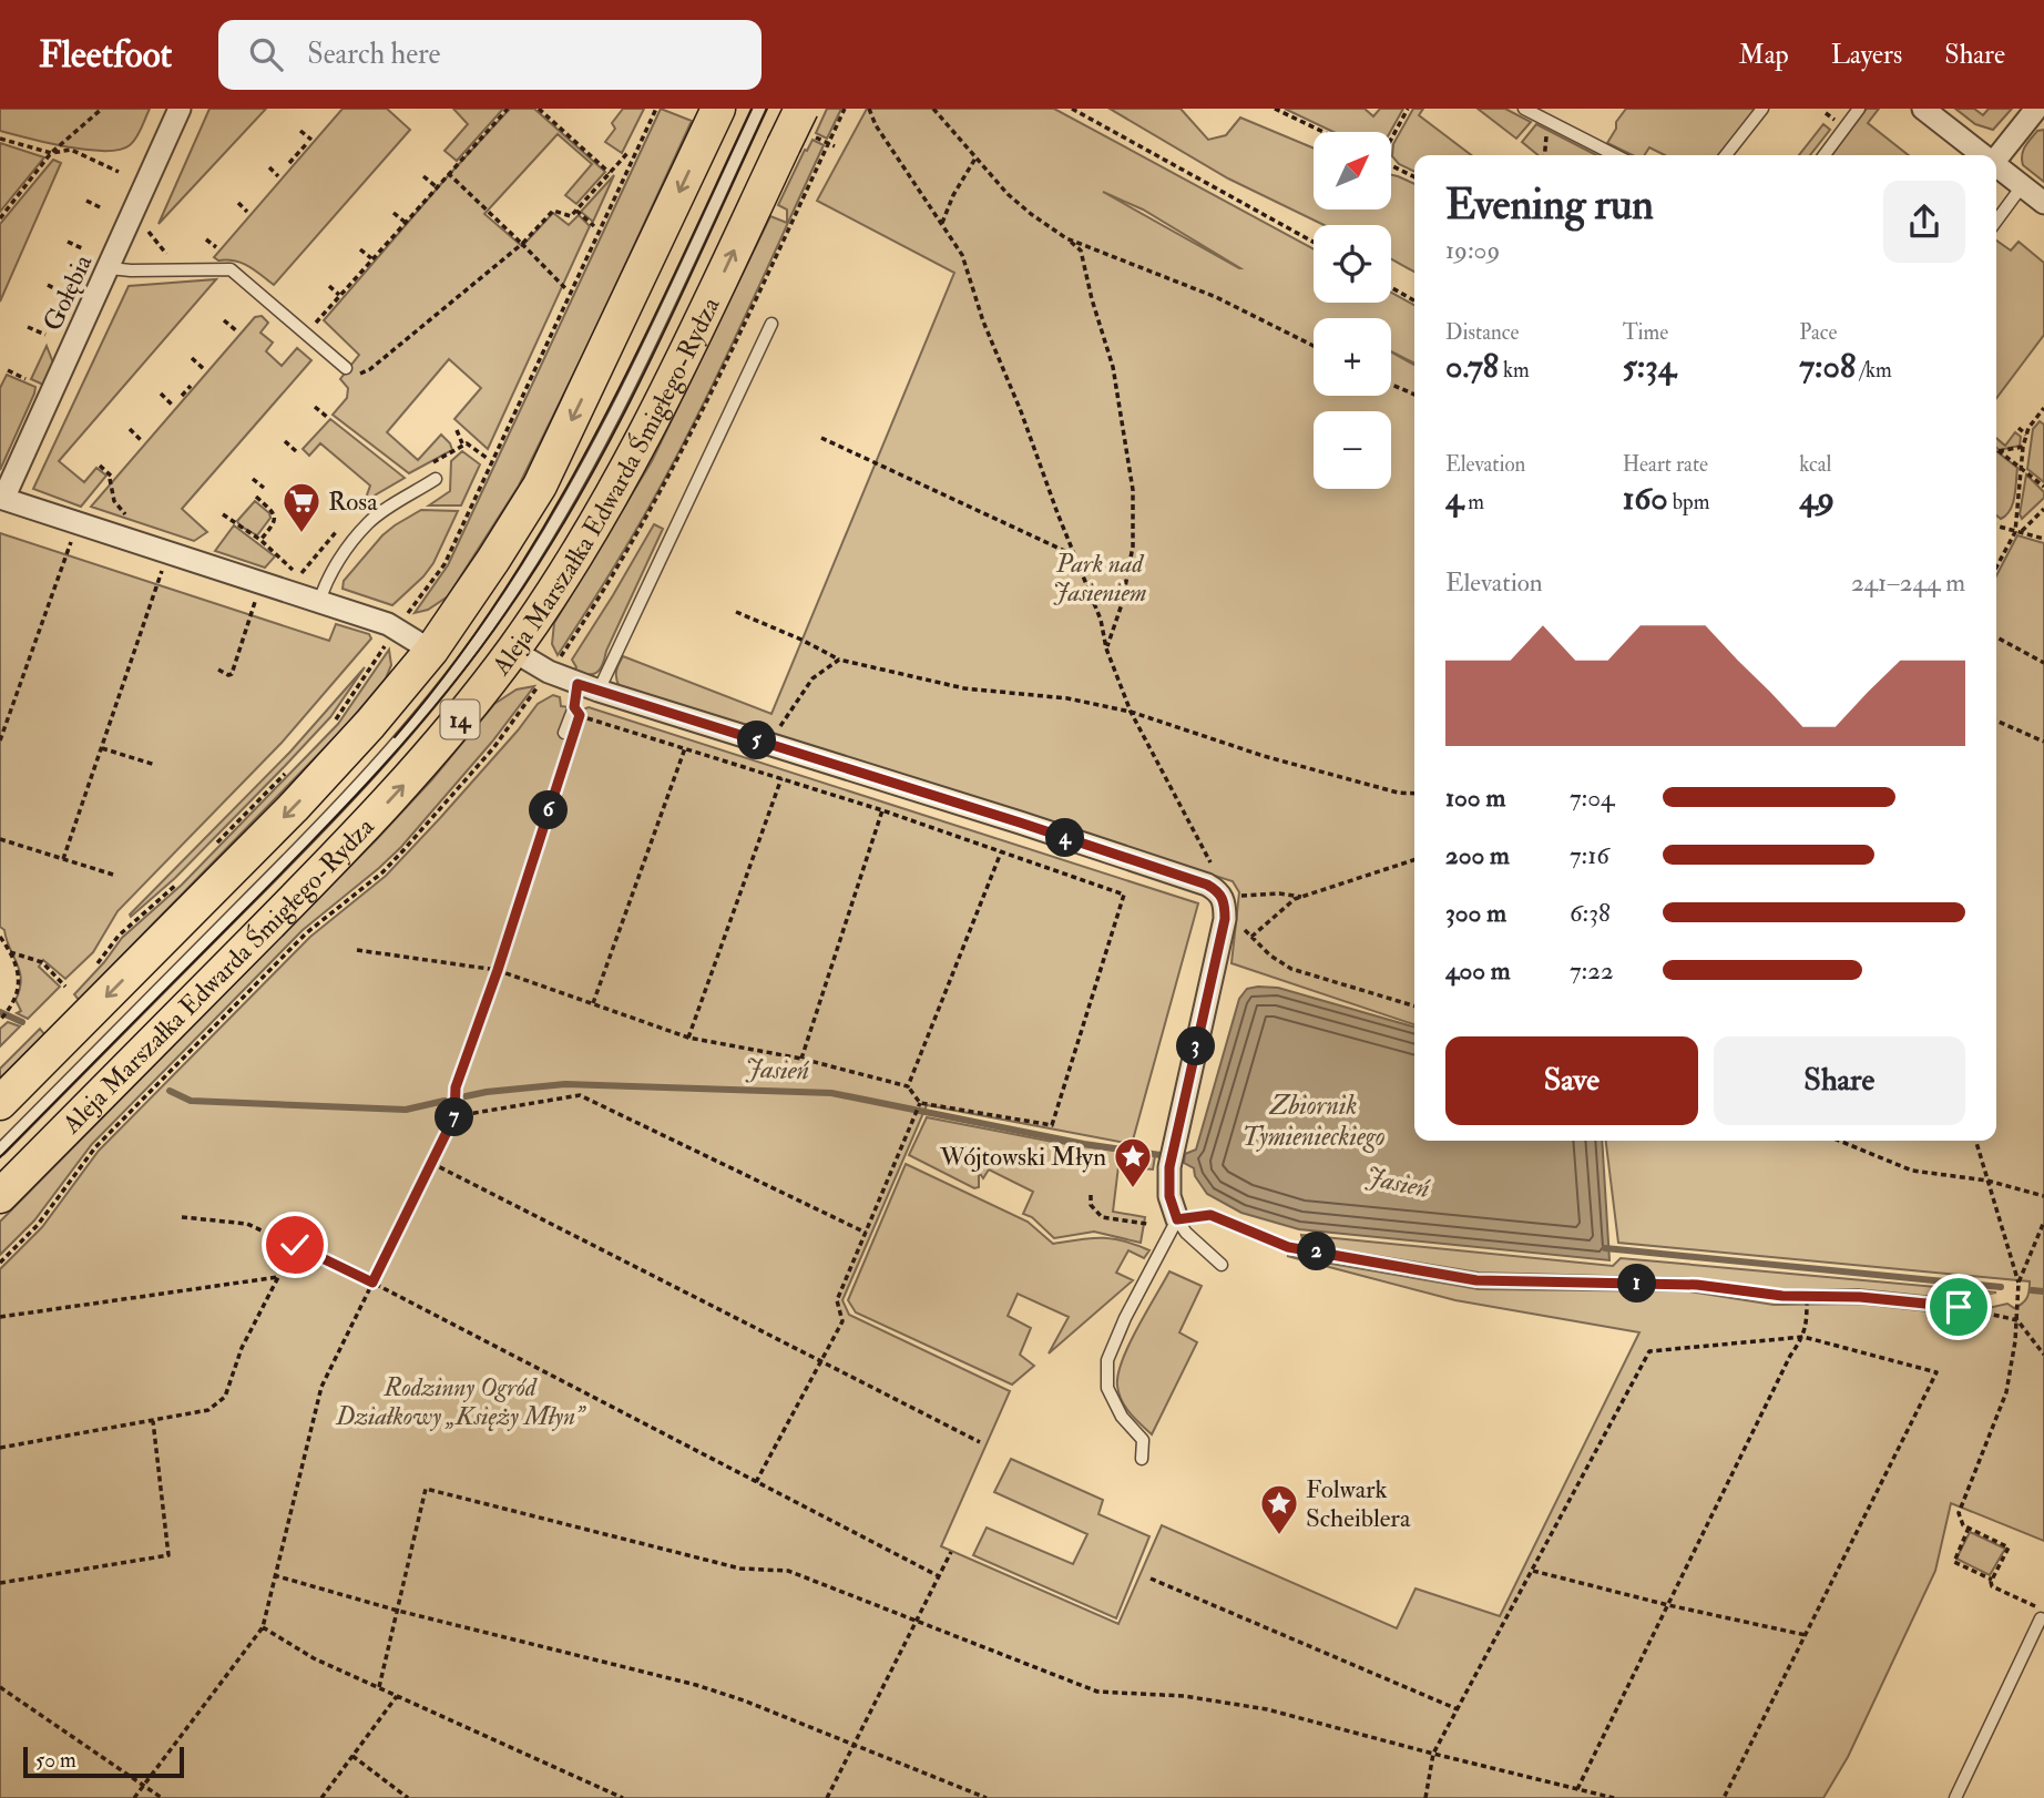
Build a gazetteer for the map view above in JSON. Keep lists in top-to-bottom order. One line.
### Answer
{"streets":{"main road":["Aleja Marszałka Edwarda Śmigłego-Rydza","14"],"street":["Gołębia"]},"water":["Jasień","Zbiornik Tymienieckiego"],"parks":["Park nad Jasieniem","Rodzinny Ogród Działkowy „Księży Młyn”"],"places":{"supermarket":["Rosa"],"place":["Wójtowski Młyn","Folwark Scheiblera"]},"scale_bar":"50 m","north":"top right","page":{"header":"Fleetfoot","search":"Search here","nav":["Map","Layers","Share"],"map_buttons":["+","−"],"heading":["Evening run","19:09"],"stats":[["Distance","0.78 km"],["Time","5:34"],["Pace","7:08 /km"],["Elevation","4 m"],["Heart rate","160 bpm"],["kcal","49"]],"chart":["Elevation","241–244 m"],"pins":["5","6","4","3","7","2","1"],"list":[{"name":"100 m","note":"7:04"},{"name":"200 m","note":"7:16"},{"name":"300 m","note":"6:38"},{"name":"400 m","note":"7:22"}],"buttons":["Save","Share"],"scale":"50 m"}}
